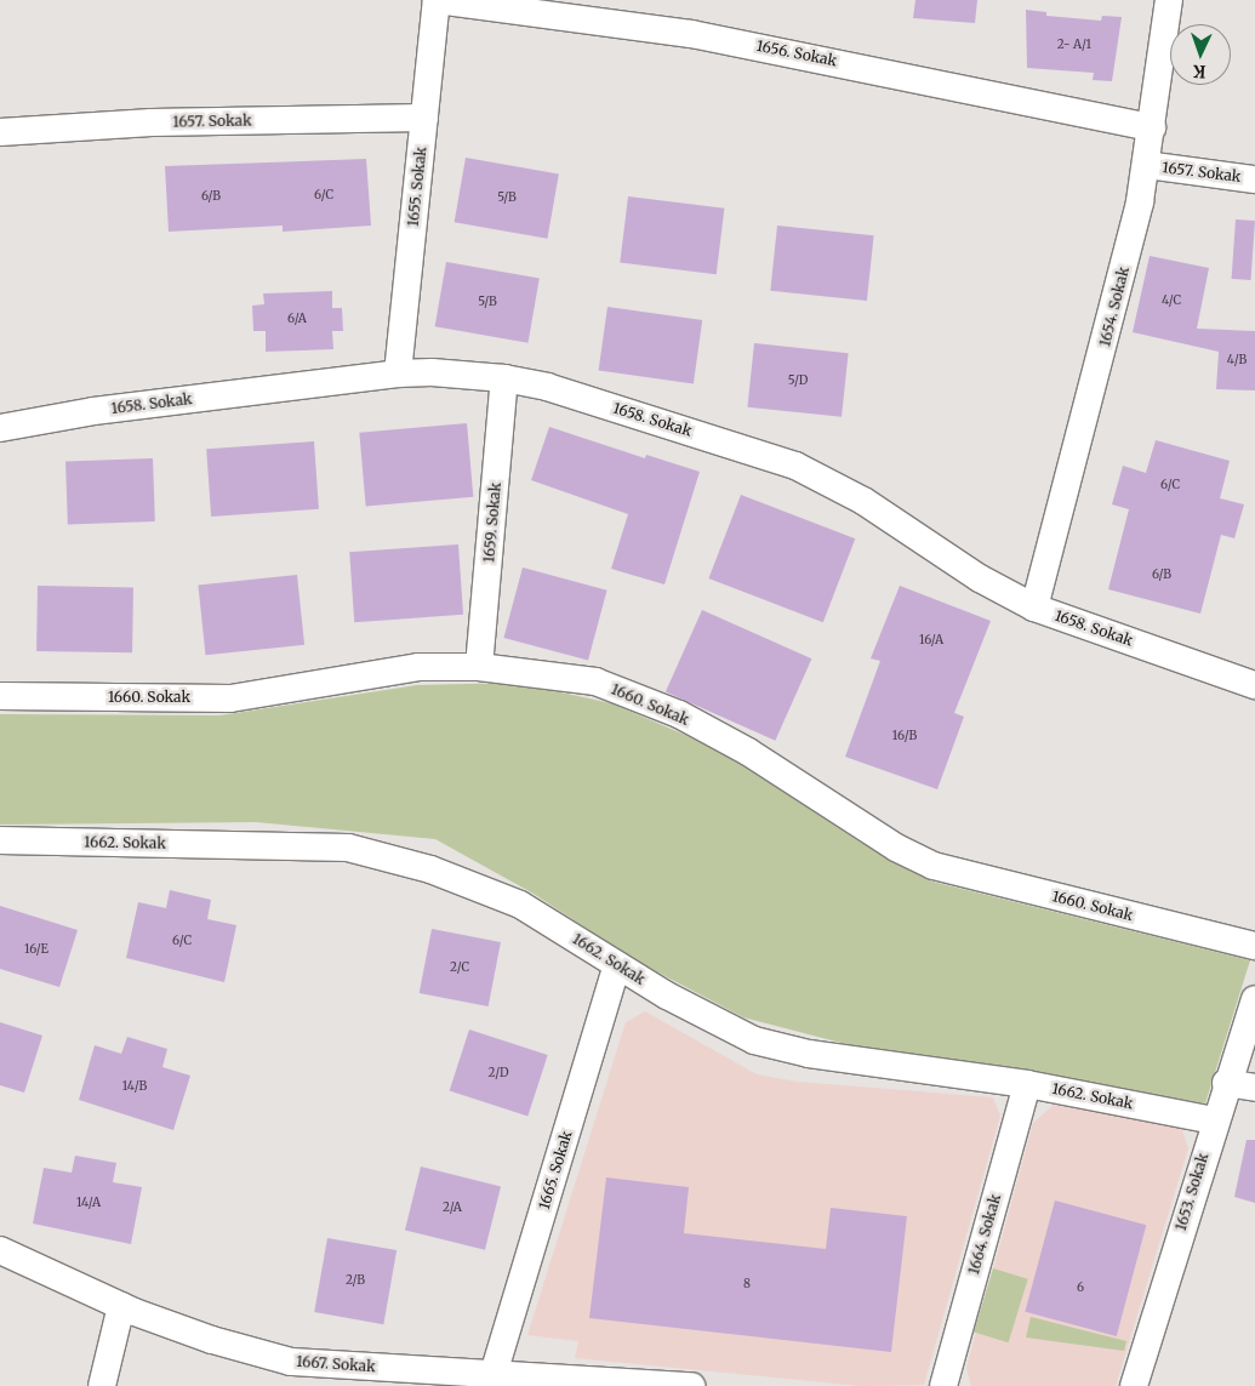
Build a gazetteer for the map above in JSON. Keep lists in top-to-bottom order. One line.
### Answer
{"streets":{"street":["1656. Sokak","1657. Sokak","1655. Sokak","1654. Sokak","1658. Sokak","1659. Sokak","1660. Sokak","1662. Sokak","1665. Sokak","1653. Sokak","1664. Sokak","1667. Sokak"]},"crossings":[["1656. Sokak","1655. Sokak"],["1656. Sokak","1654. Sokak"],["1657. Sokak","1655. Sokak"],["1657. Sokak","1654. Sokak"],["1655. Sokak","1658. Sokak"],["1654. Sokak","1658. Sokak"],["1658. Sokak","1659. Sokak"],["1659. Sokak","1660. Sokak"],["1662. Sokak","1665. Sokak"],["1662. Sokak","1653. Sokak"],["1662. Sokak","1664. Sokak"],["1665. Sokak","1667. Sokak"]],"house_numbers":["2- A/1","6/C","6/B","5/B","4/C","5/B","6/A","4/B","5/D","6/C","6/B","16/A","16/B","6/C","16/E","2/C","2/D","14/B","14/A","2/A","2/B","8","6"],"north":"bottom"}
